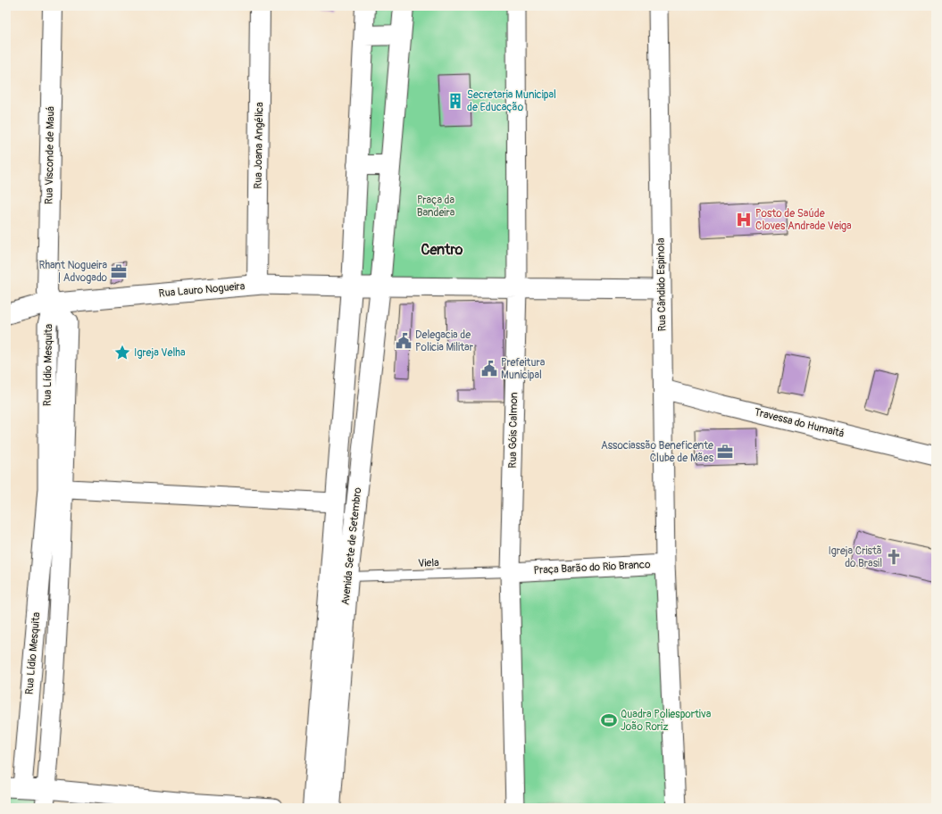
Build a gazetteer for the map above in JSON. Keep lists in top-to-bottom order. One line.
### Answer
{"streets":{"street":["Rua Joana Angélica","Rua Visconde de Mauá","Rua Cândido Espinola","Rua Lauro Nogueira","Rua Lídio Mesquita","Travessa do Humaitá","Rua Góis Calmon","Avenida Sete de Setembro","Praça Barão do Rio Branco"],"lane":["Viela"]},"crossings":[["Rua Joana Angélica","Rua Lauro Nogueira"],["Rua Visconde de Mauá","Rua Lauro Nogueira"],["Rua Visconde de Mauá","Rua Lídio Mesquita"],["Rua Cândido Espinola","Travessa do Humaitá"],["Rua Cândido Espinola","Praça Barão do Rio Branco"],["Rua Lauro Nogueira","Rua Lídio Mesquita"],["Rua Lauro Nogueira","Avenida Sete de Setembro"],["Rua Góis Calmon","Viela"],["Rua Góis Calmon","Praça Barão do Rio Branco"],["Avenida Sete de Setembro","Viela"],["Viela","Praça Barão do Rio Branco"]],"districts":["Centro"],"parks":["Praça da Bandeira"],"places":{"building":["Secretaria Municipal de Educação"],"hospital":["Posto de Saúde Cloves Andrade Veiga"],"office":["Rhant Nogueira | Advogado","Associassão Beneficente Clube de Mães"],"public building":["Delegacia de Policia Militar","Prefeitura Municipal"],"place":["Igreja Velha"],"church":["Igreja Cristã do Brasil"],"sports":["Quadra Poliesportiva João Roriz"]}}
